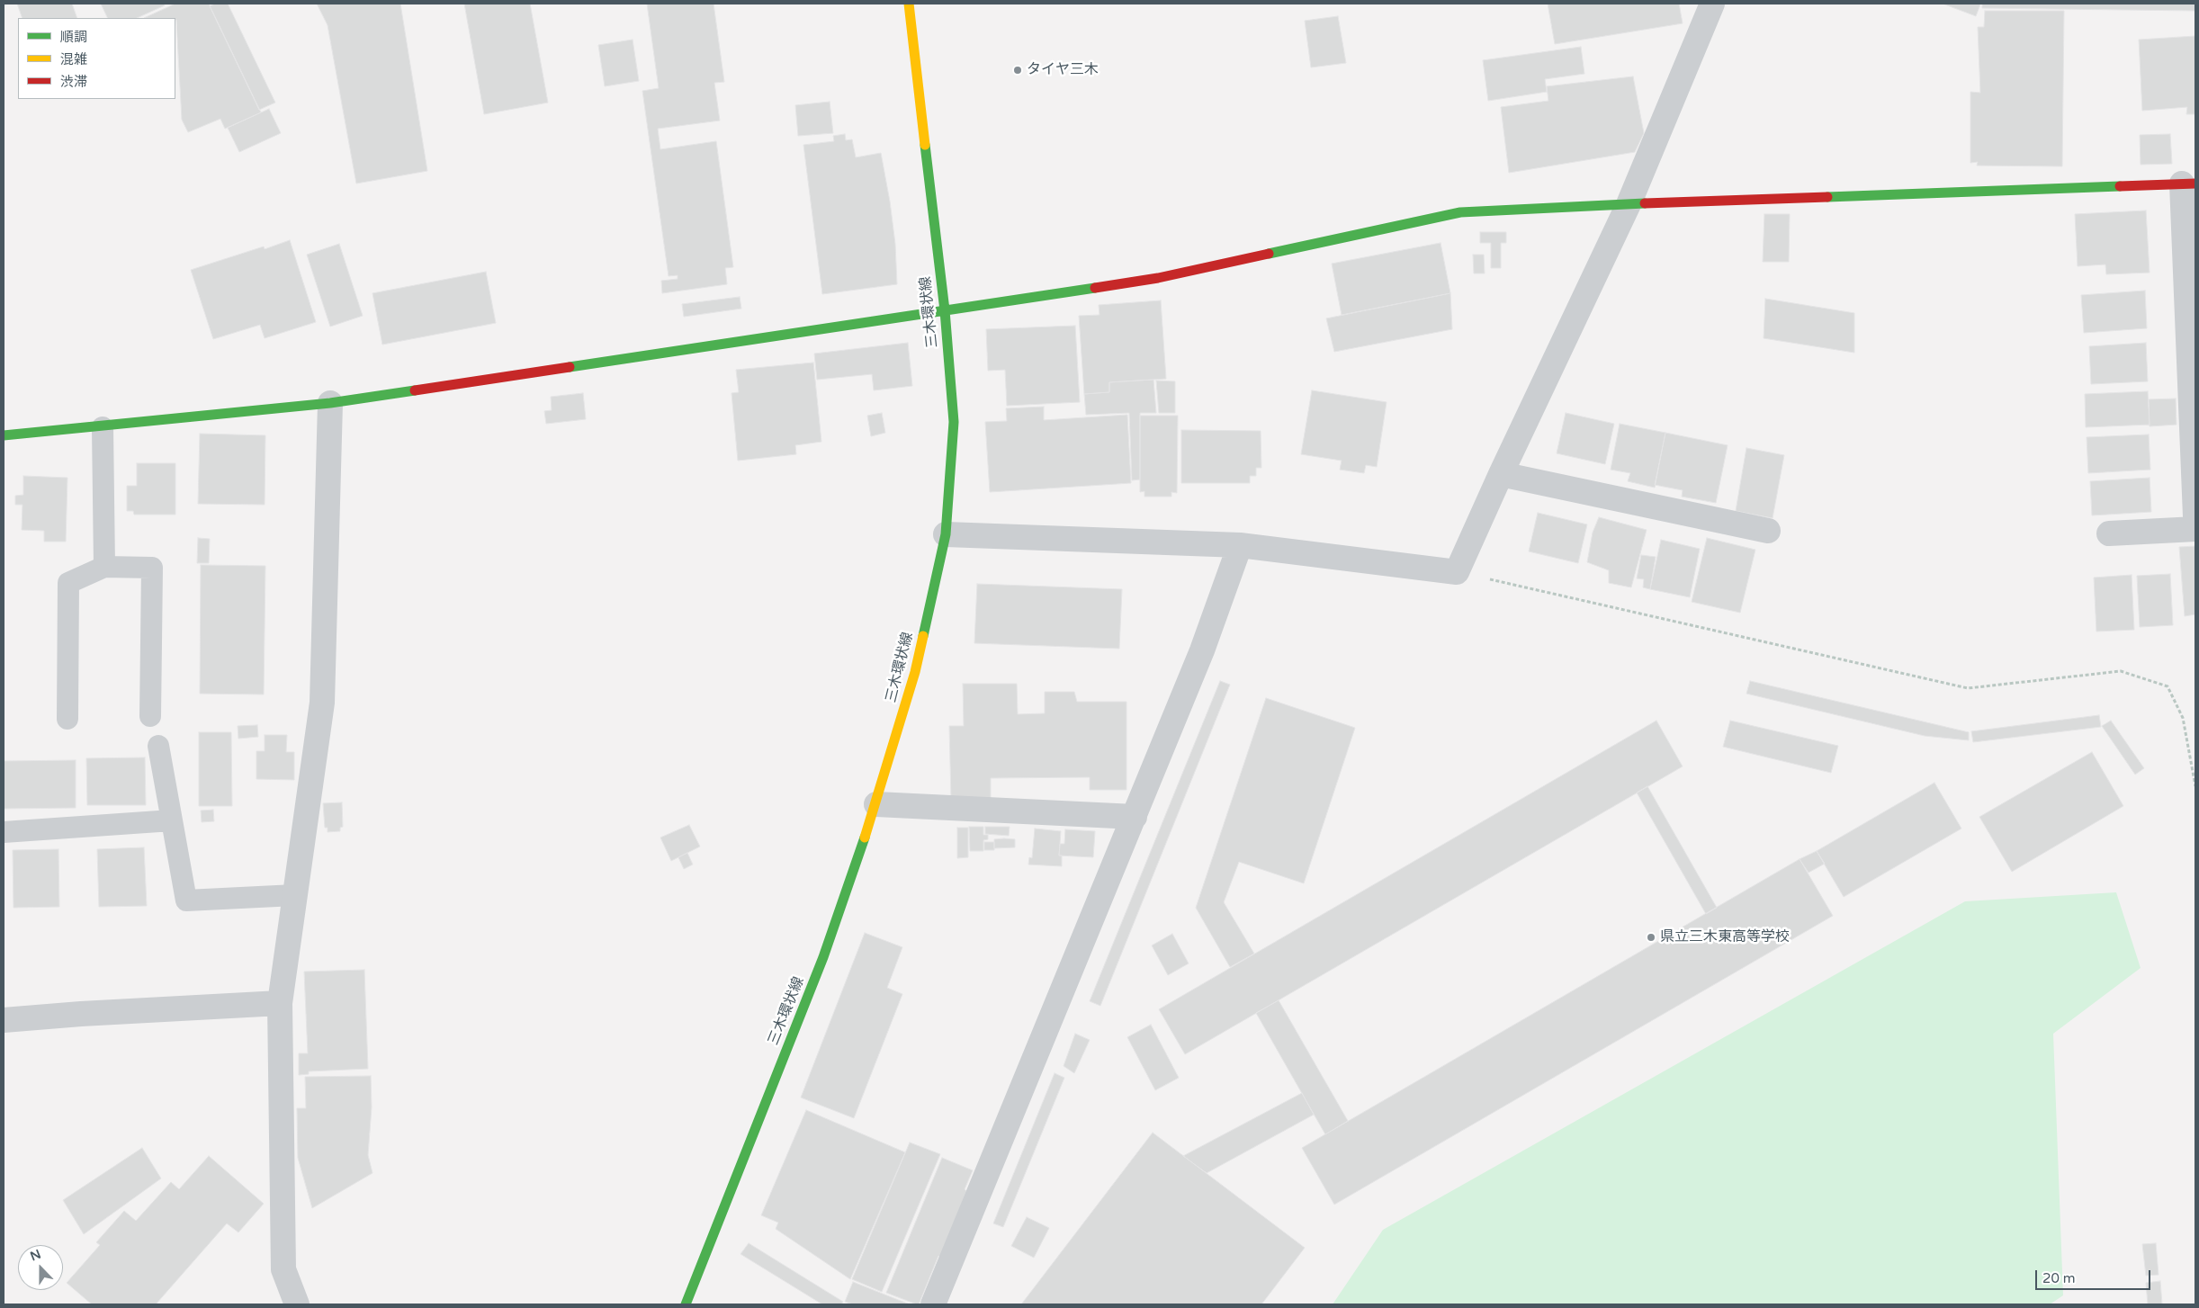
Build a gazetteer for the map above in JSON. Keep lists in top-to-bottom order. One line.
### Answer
{"streets":{"street":["三木環状線"]},"places":["タイヤ三木","県立三木東高等学校"],"legend":["順調","混雑","渋滞"],"scale_bar":"20 m","north":"top"}
